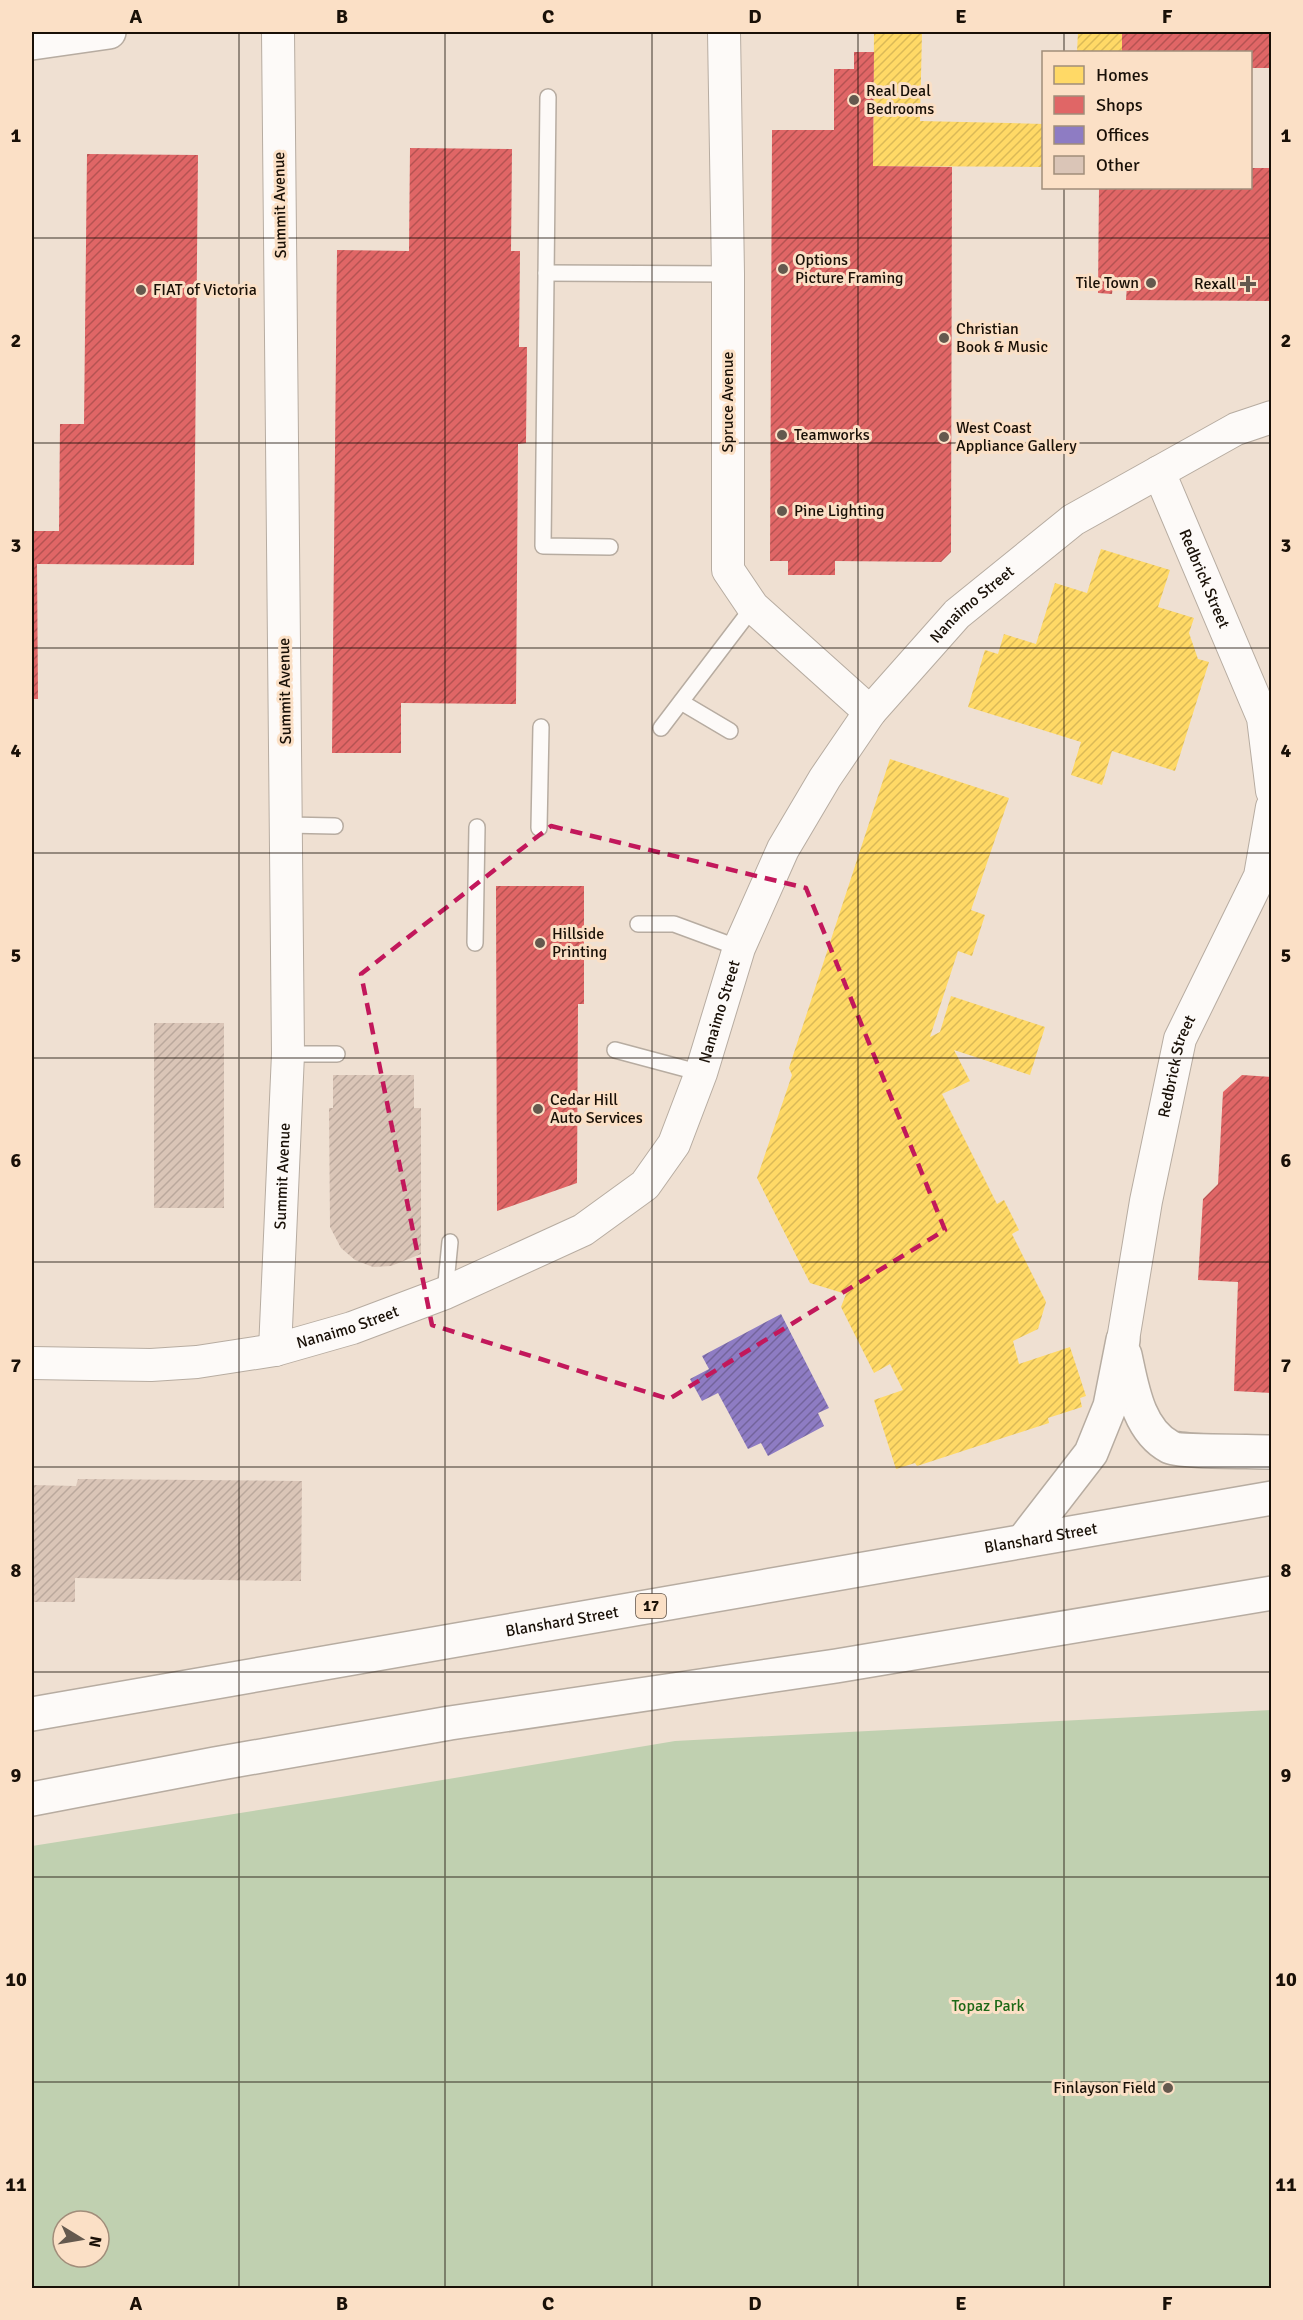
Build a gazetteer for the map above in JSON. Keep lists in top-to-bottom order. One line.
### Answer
{"streets":{"main road":["Blanshard Street","17"],"street":["Summit Avenue","Spruce Avenue","Redbrick Street","Nanaimo Street"]},"crossings":[["Summit Avenue","Nanaimo Street"],["Spruce Avenue","Nanaimo Street"],["Redbrick Street","Nanaimo Street"]],"parks":["Topaz Park"],"places":{"other":["Real Deal Bedrooms","Options Picture Framing","Tile Town","FIAT of Victoria","Christian Book & Music","Teamworks","West Coast Appliance Gallery","Pine Lighting","Hillside Printing","Cedar Hill Auto Services","Finlayson Field"],"health":["Rexall"]},"legend":["Homes","Shops","Offices","Other"],"north":"right","grid":{"columns":["A","B","C","D","E","F"],"rows":["1","2","3","4","5","6","7","8","9","10","11"]}}
